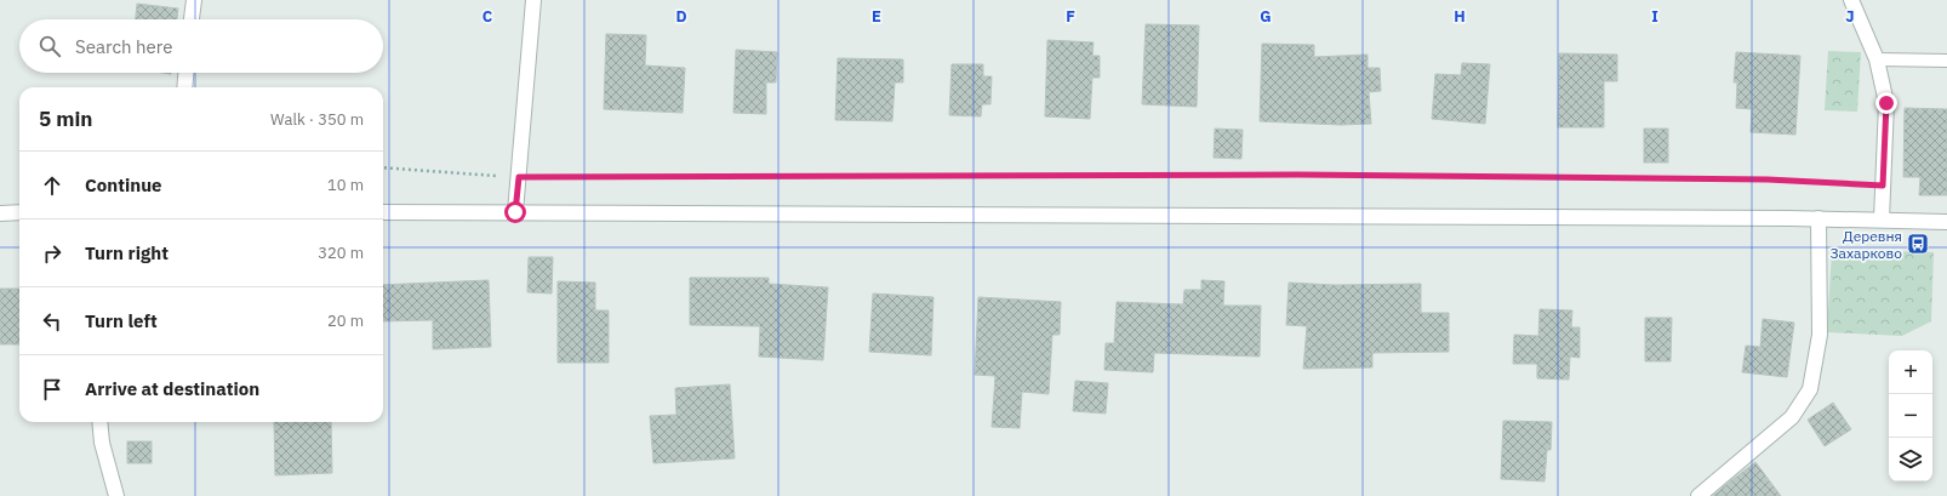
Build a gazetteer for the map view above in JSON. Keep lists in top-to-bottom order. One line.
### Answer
{"places":{"bus stop":["Деревня Захарково"]},"page":{"search":"Search here","heading":["5 min","Walk · 350 m"],"list":[["Continue","10 m"],["Turn right","320 m"],["Turn left","20 m"],"Arrive at destination"],"map_buttons":["+","−"]},"grid":{"columns":["C","D","E","F","G","H","I","J"]}}
